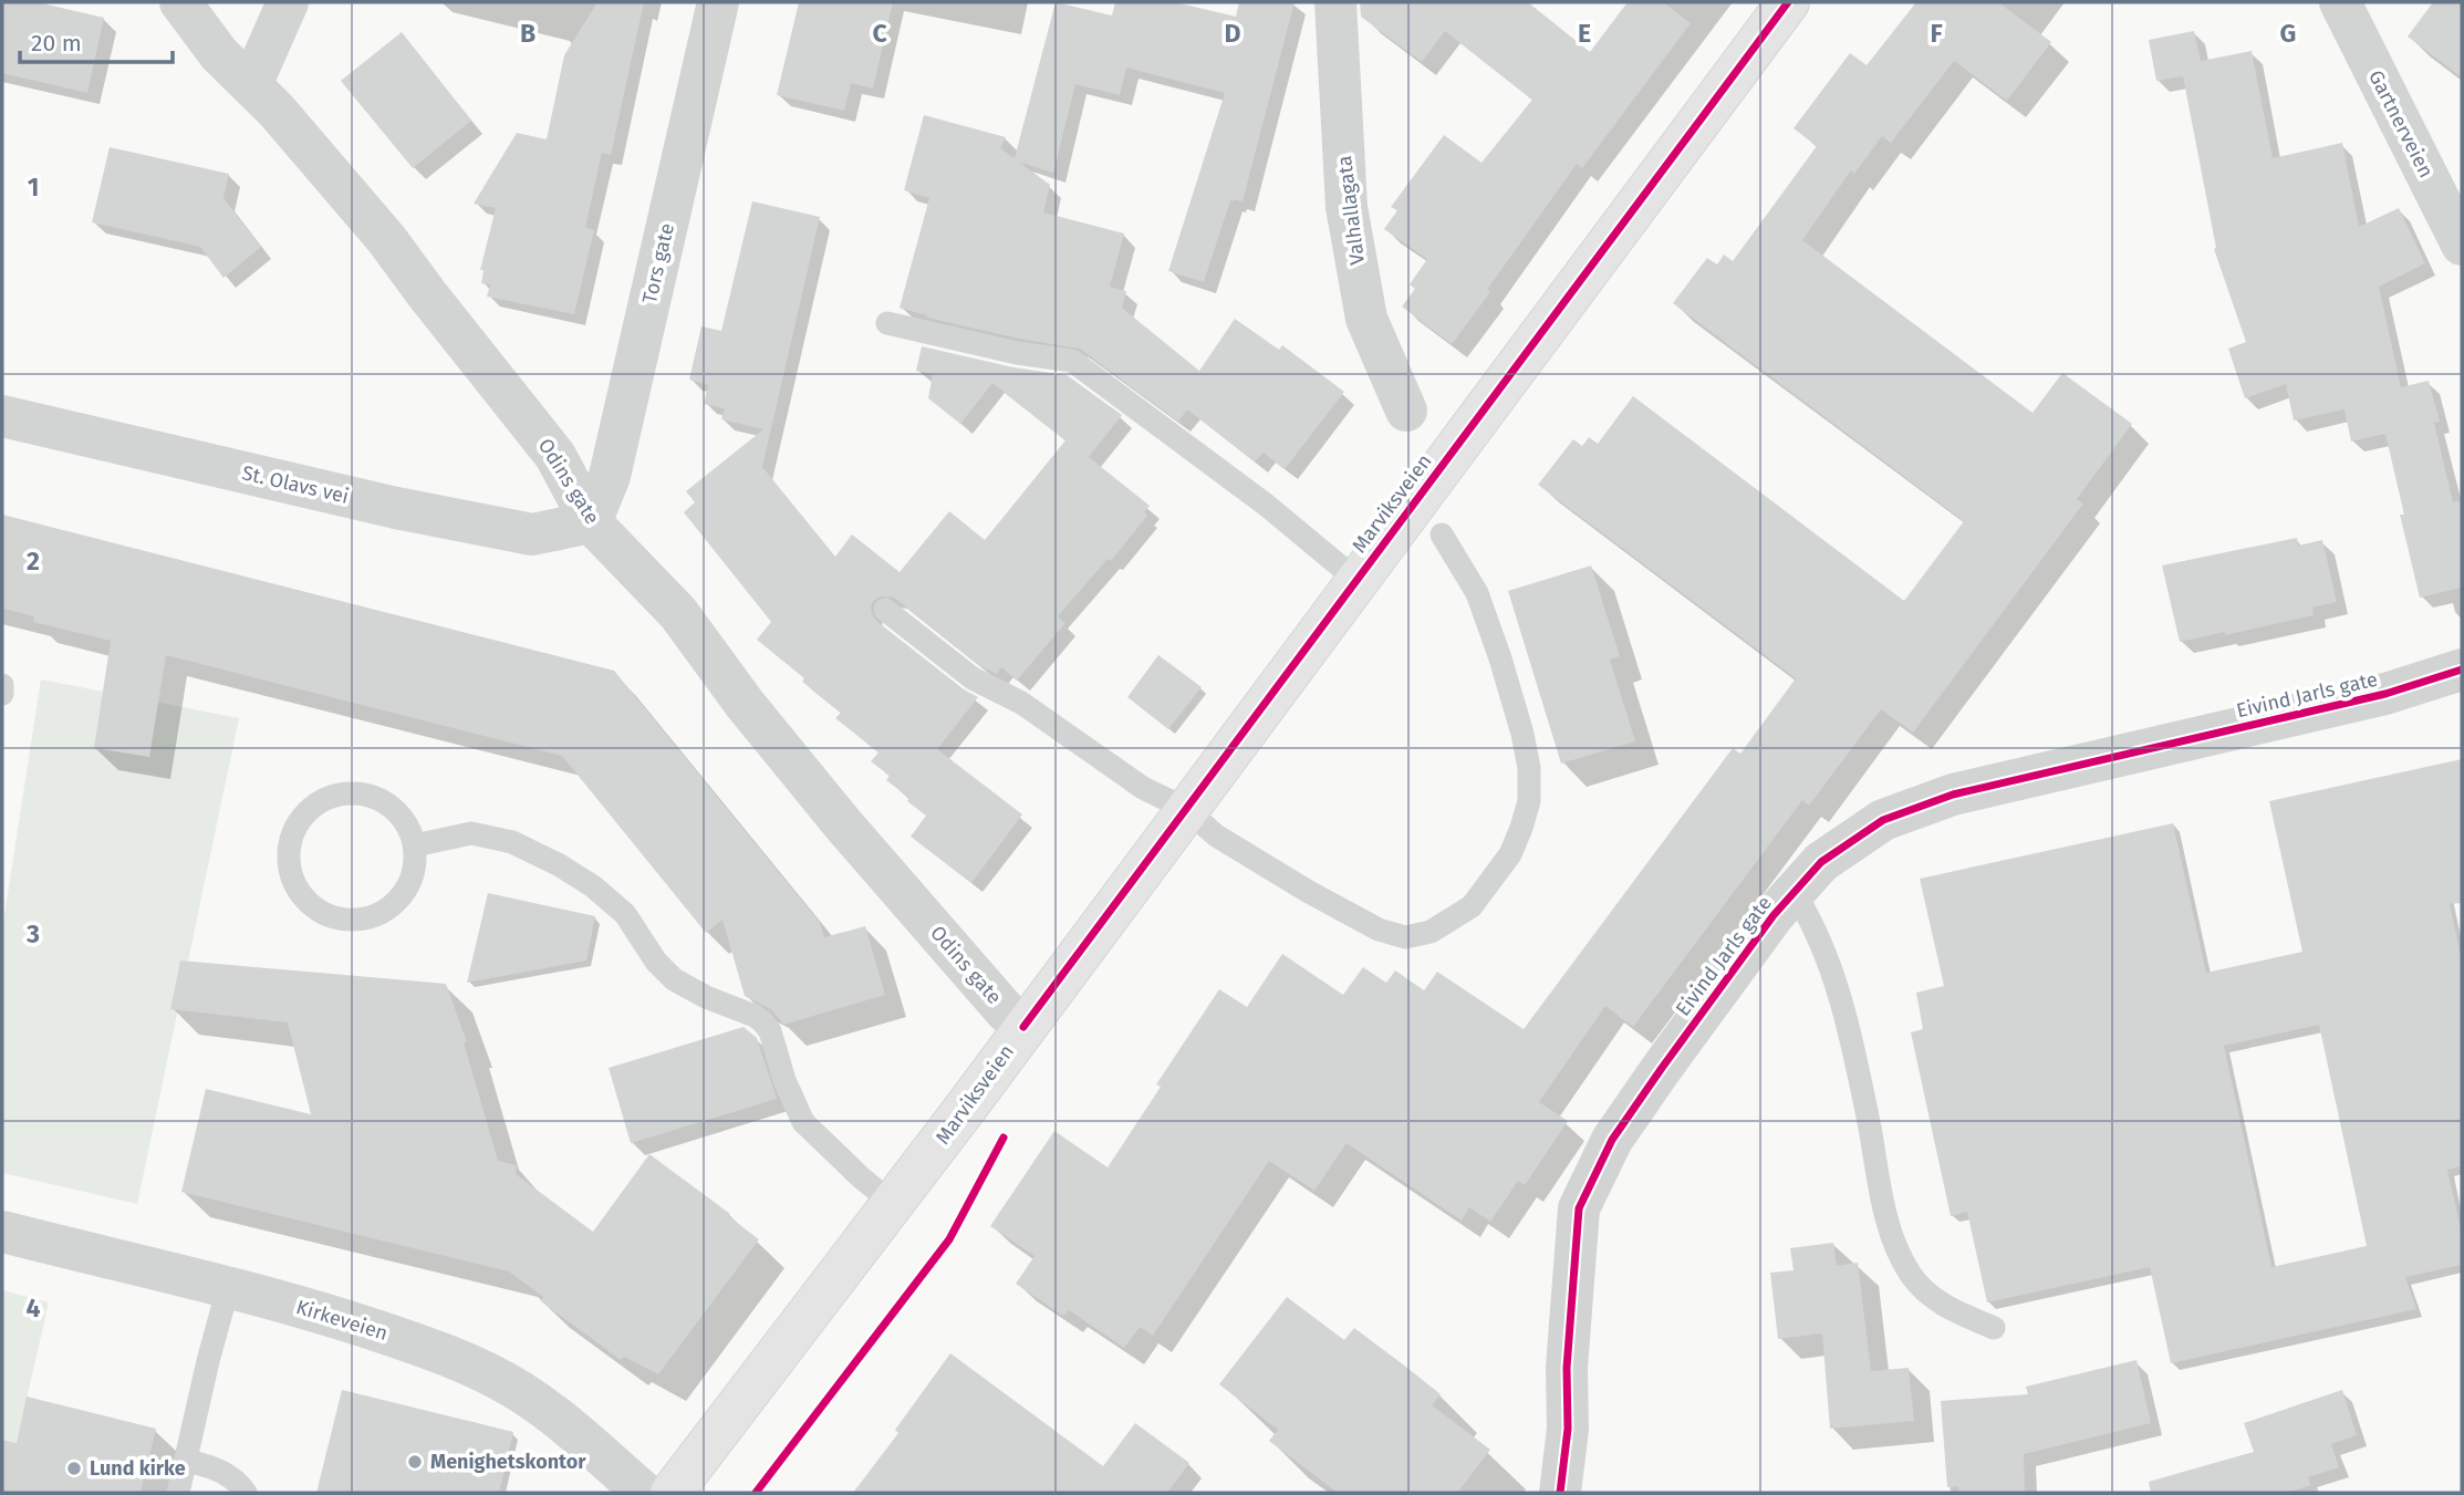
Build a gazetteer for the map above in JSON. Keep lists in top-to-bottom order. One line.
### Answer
{"streets":{"main road":["Marviksveien"],"street":["Gartnerveien","Valhallagata","Tors gate","Odins gate","St. Olavs vei","Eivind Jarls gate","Kirkeveien"]},"crossings":[["Tors gate","Odins gate"],["Tors gate","St. Olavs vei"],["Odins gate","St. Olavs vei"],["Odins gate","Marviksveien"]],"places":["Menighetskontor","Lund kirke"],"scale_bar":"20 m","grid":{"columns":["B","C","D","E","F","G"],"rows":["1","2","3","4"]}}
